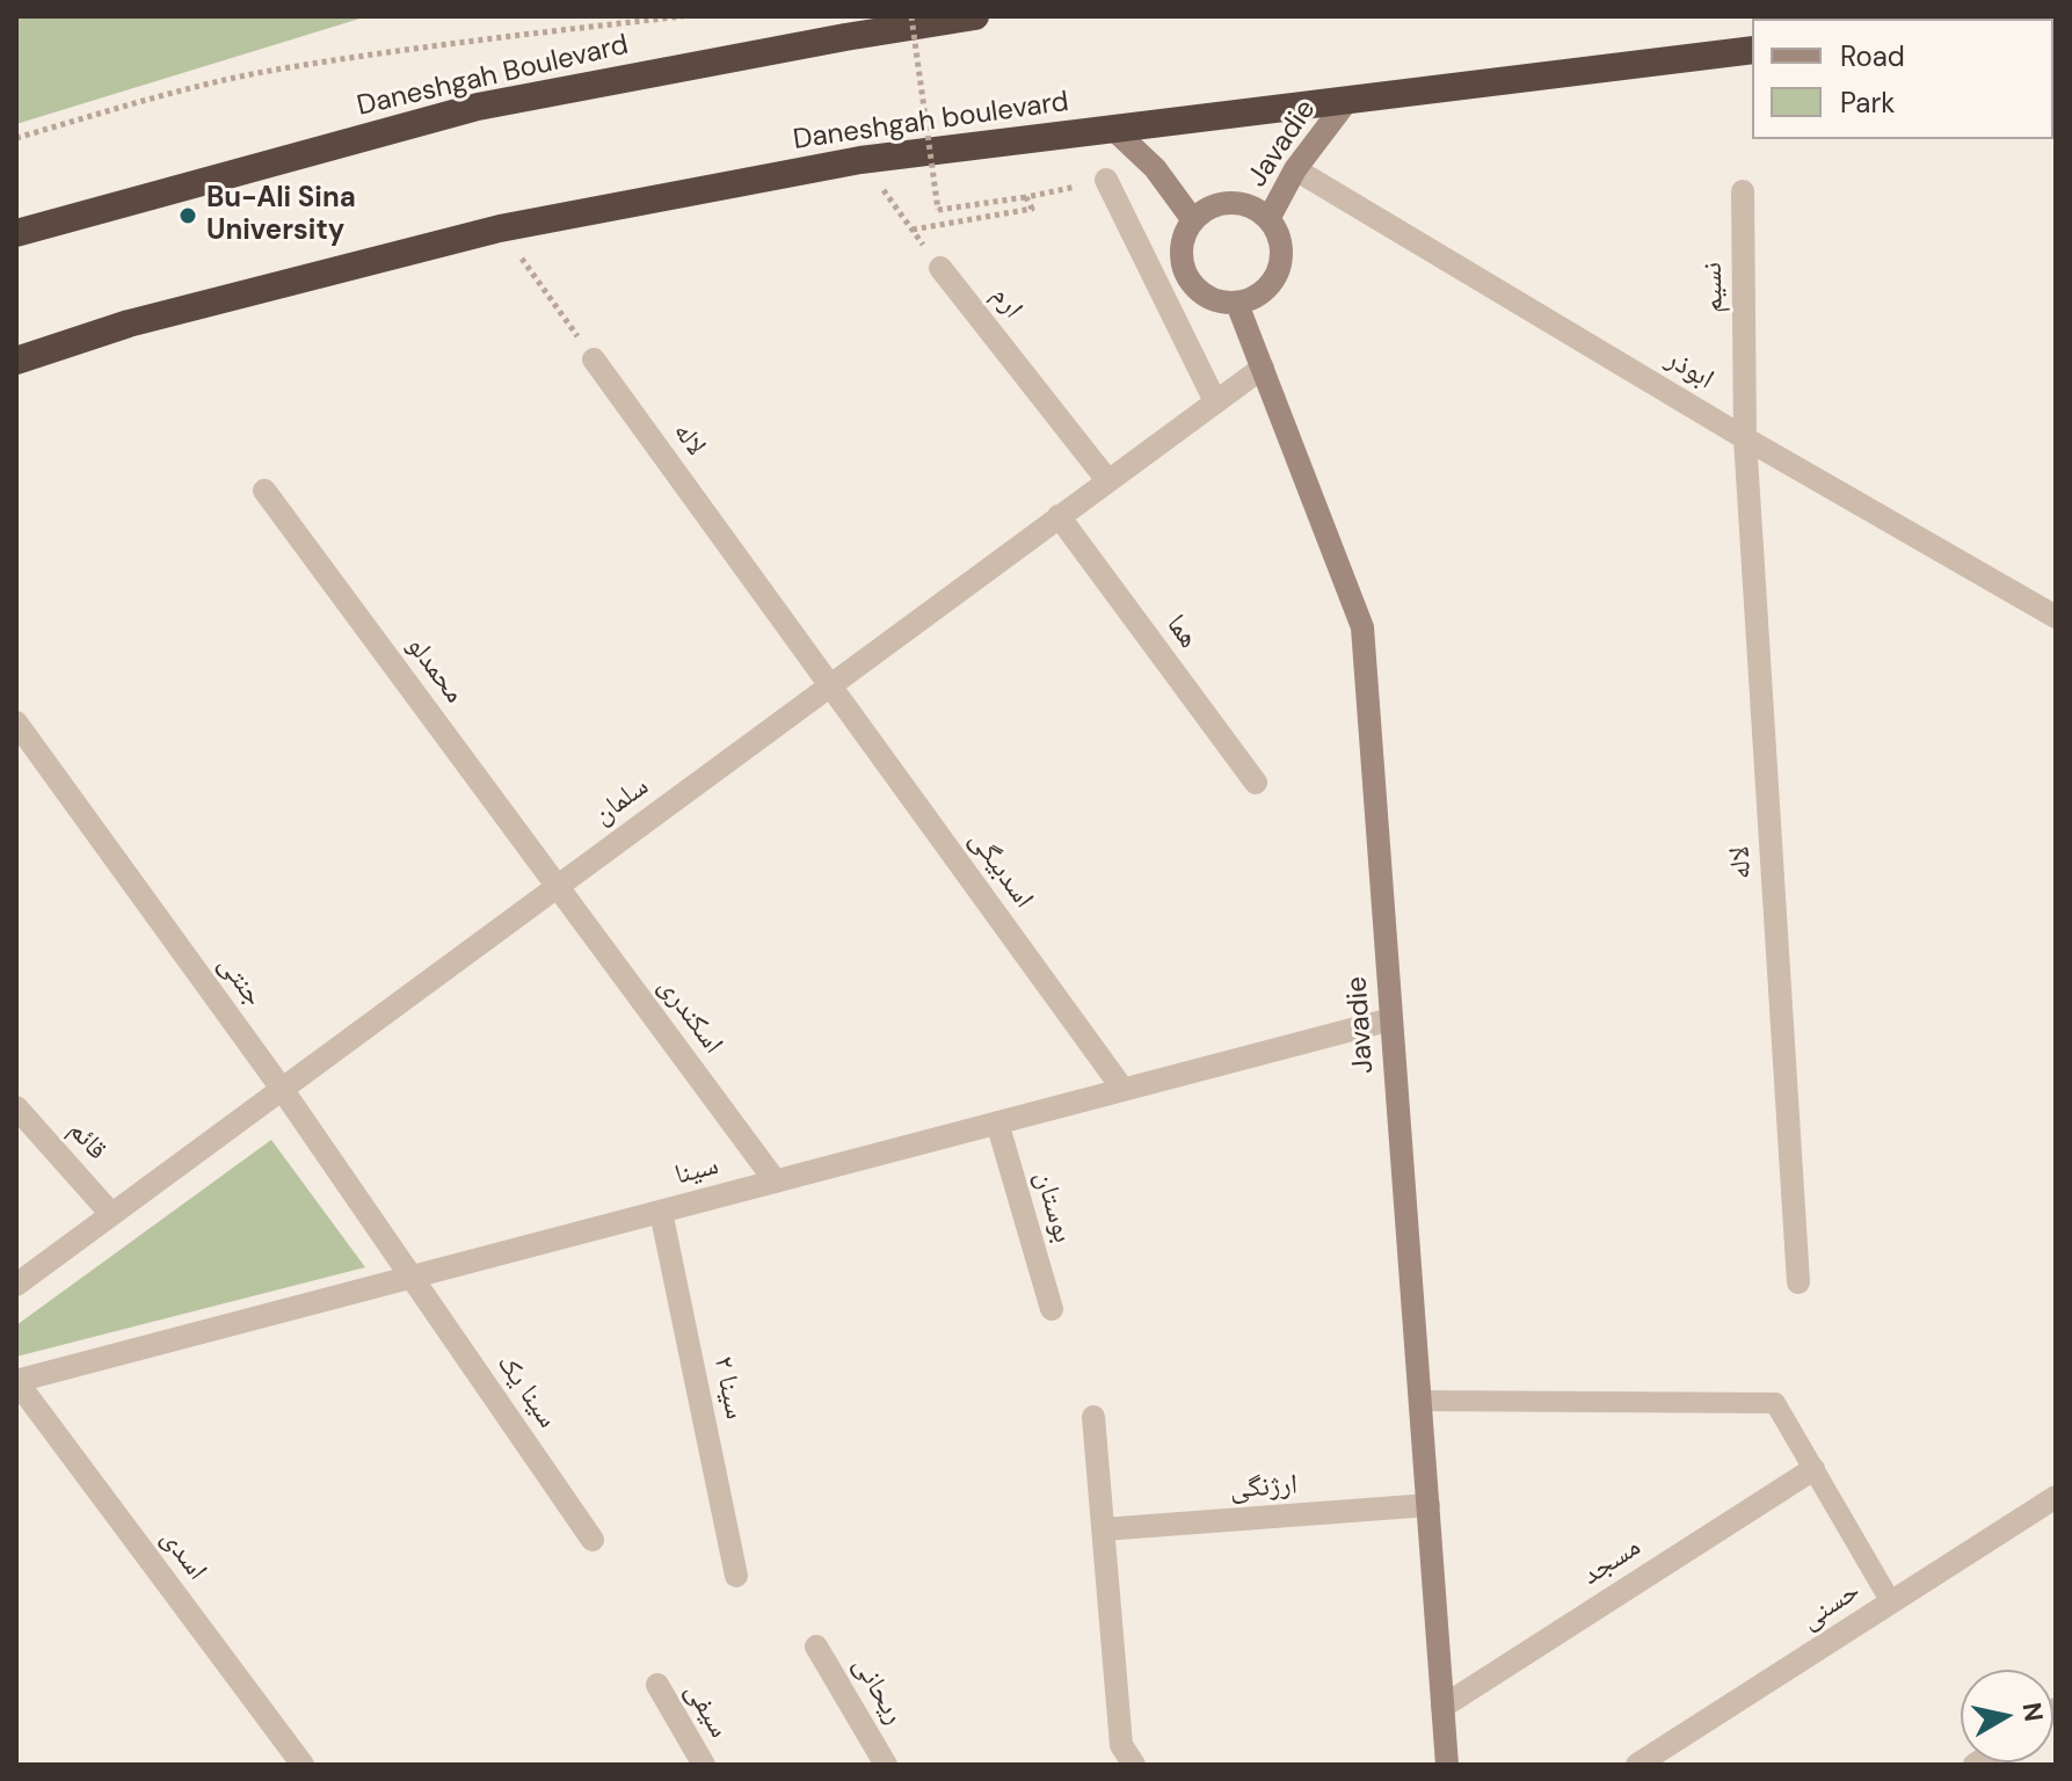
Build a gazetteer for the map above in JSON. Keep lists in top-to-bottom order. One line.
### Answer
{"streets":{"highway":["Daneshgah Boulevard","Daneshgah boulevard"],"main road":["Javadie"],"street":["نسیم","ارم","ابوذر","لاله","هما","محمدلو","سلمان","اسدبیگی","جنتی","اسکندری","قائم","سینا","بوستان","سینا ۲","سینا یک","ارژنگی","اسدی","مسجد","حسنی","ریحانی","سیفی"]},"crossings":[["Daneshgah boulevard","Javadie"],["Javadie","ابوذر"],["Javadie","سلمان"],["Javadie","سینا"],["Javadie","ارژنگی"],["Javadie","مسجد"],["نسیم","ابوذر"],["نسیم","لاله"],["ارم","سلمان"],["ابوذر","لاله"],["لاله","سلمان"],["لاله","اسدبیگی"],["هما","سلمان"],["محمدلو","سلمان"],["محمدلو","اسکندری"],["سلمان","اسدبیگی"],["سلمان","جنتی"],["سلمان","اسکندری"],["سلمان","قائم"],["اسدبیگی","سینا"],["جنتی","سینا"],["جنتی","سینا یک"],["اسکندری","سینا"],["سینا","بوستان"],["سینا","سینا ۲"],["سینا","سینا یک"],["سینا","اسدی"]],"places":["Bu-Ali Sina University"],"legend":["Road","Park"],"north":"right"}
